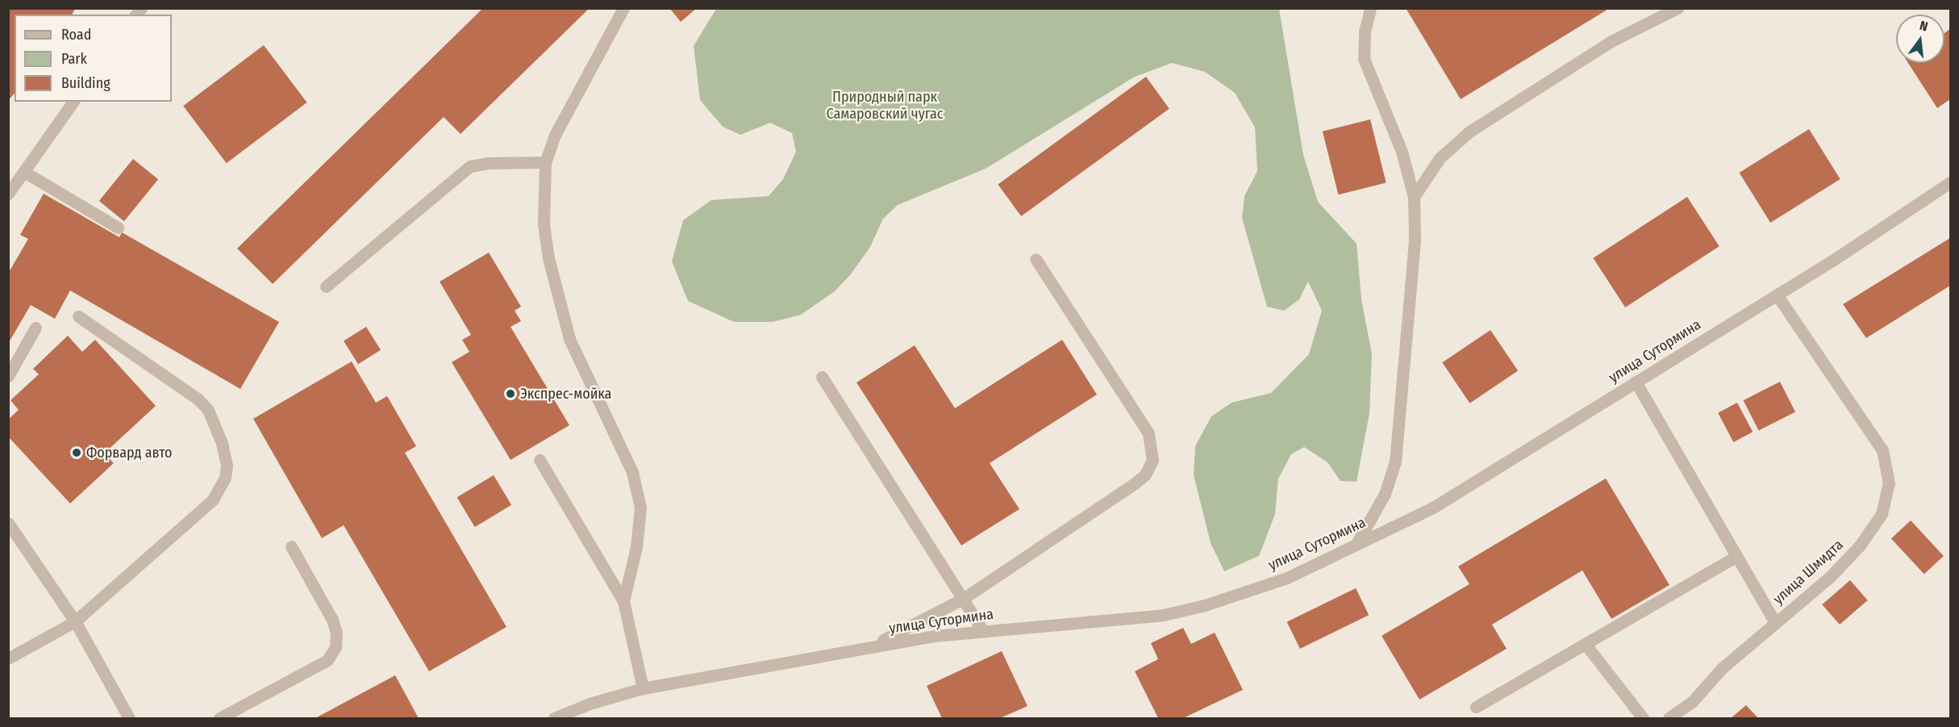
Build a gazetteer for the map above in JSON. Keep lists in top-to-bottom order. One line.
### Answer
{"streets":{"street":["улица Сутормина","улица Шмидта"]},"crossings":[["улица Сутормина","улица Шмидта"]],"parks":["Природный парк Самаровский чугас"],"places":["Экспрес-мойка","Форвард авто"],"legend":["Road","Park","Building"],"north":"top"}
